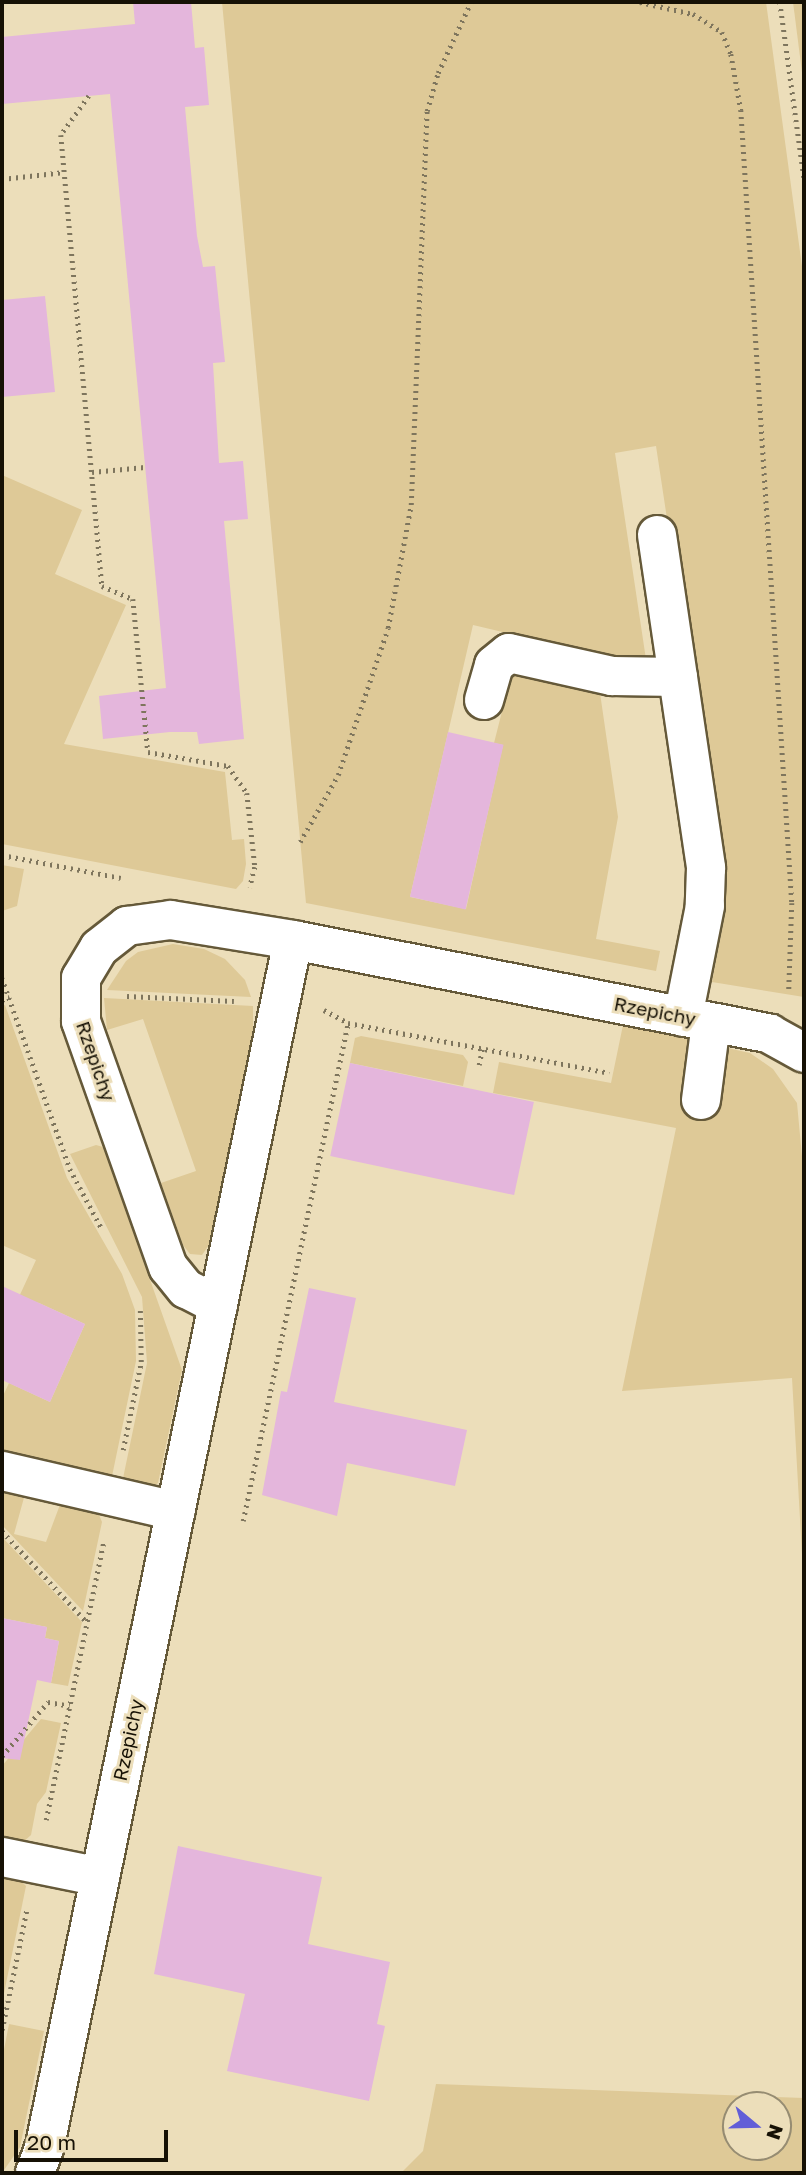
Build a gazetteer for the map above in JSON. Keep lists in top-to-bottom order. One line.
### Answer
{"streets":{"street":["Rzepichy"]},"scale_bar":"20 m","north":"right"}
